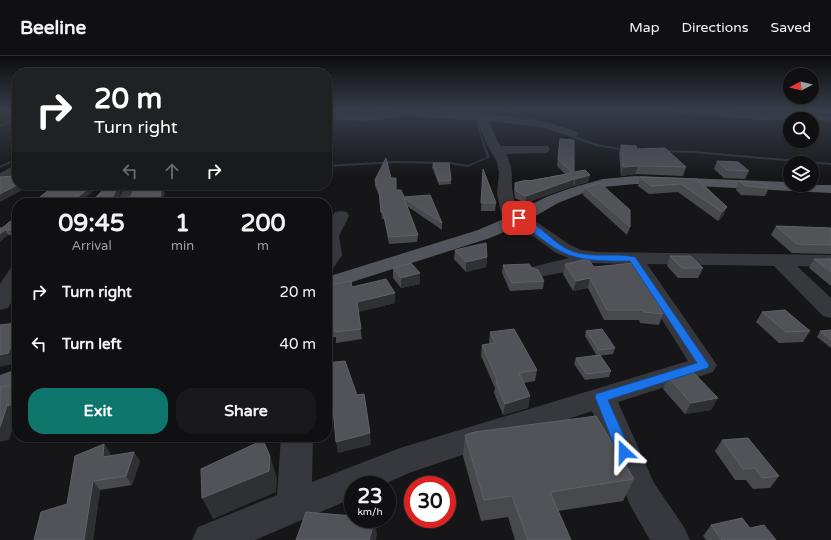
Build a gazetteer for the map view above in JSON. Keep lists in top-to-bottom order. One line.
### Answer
{"north":"left","page":{"header":"Beeline","nav":["Map","Directions","Saved"],"turn":["20 m","Turn right"],"eta":["09:45","Arrival","1","min","200","m"],"list":[{"name":"Turn right","value":"20 m"},{"name":"Turn left","value":"40 m"}],"buttons":["Exit","Share"],"speed":"23 km/h","limit":"30"}}
